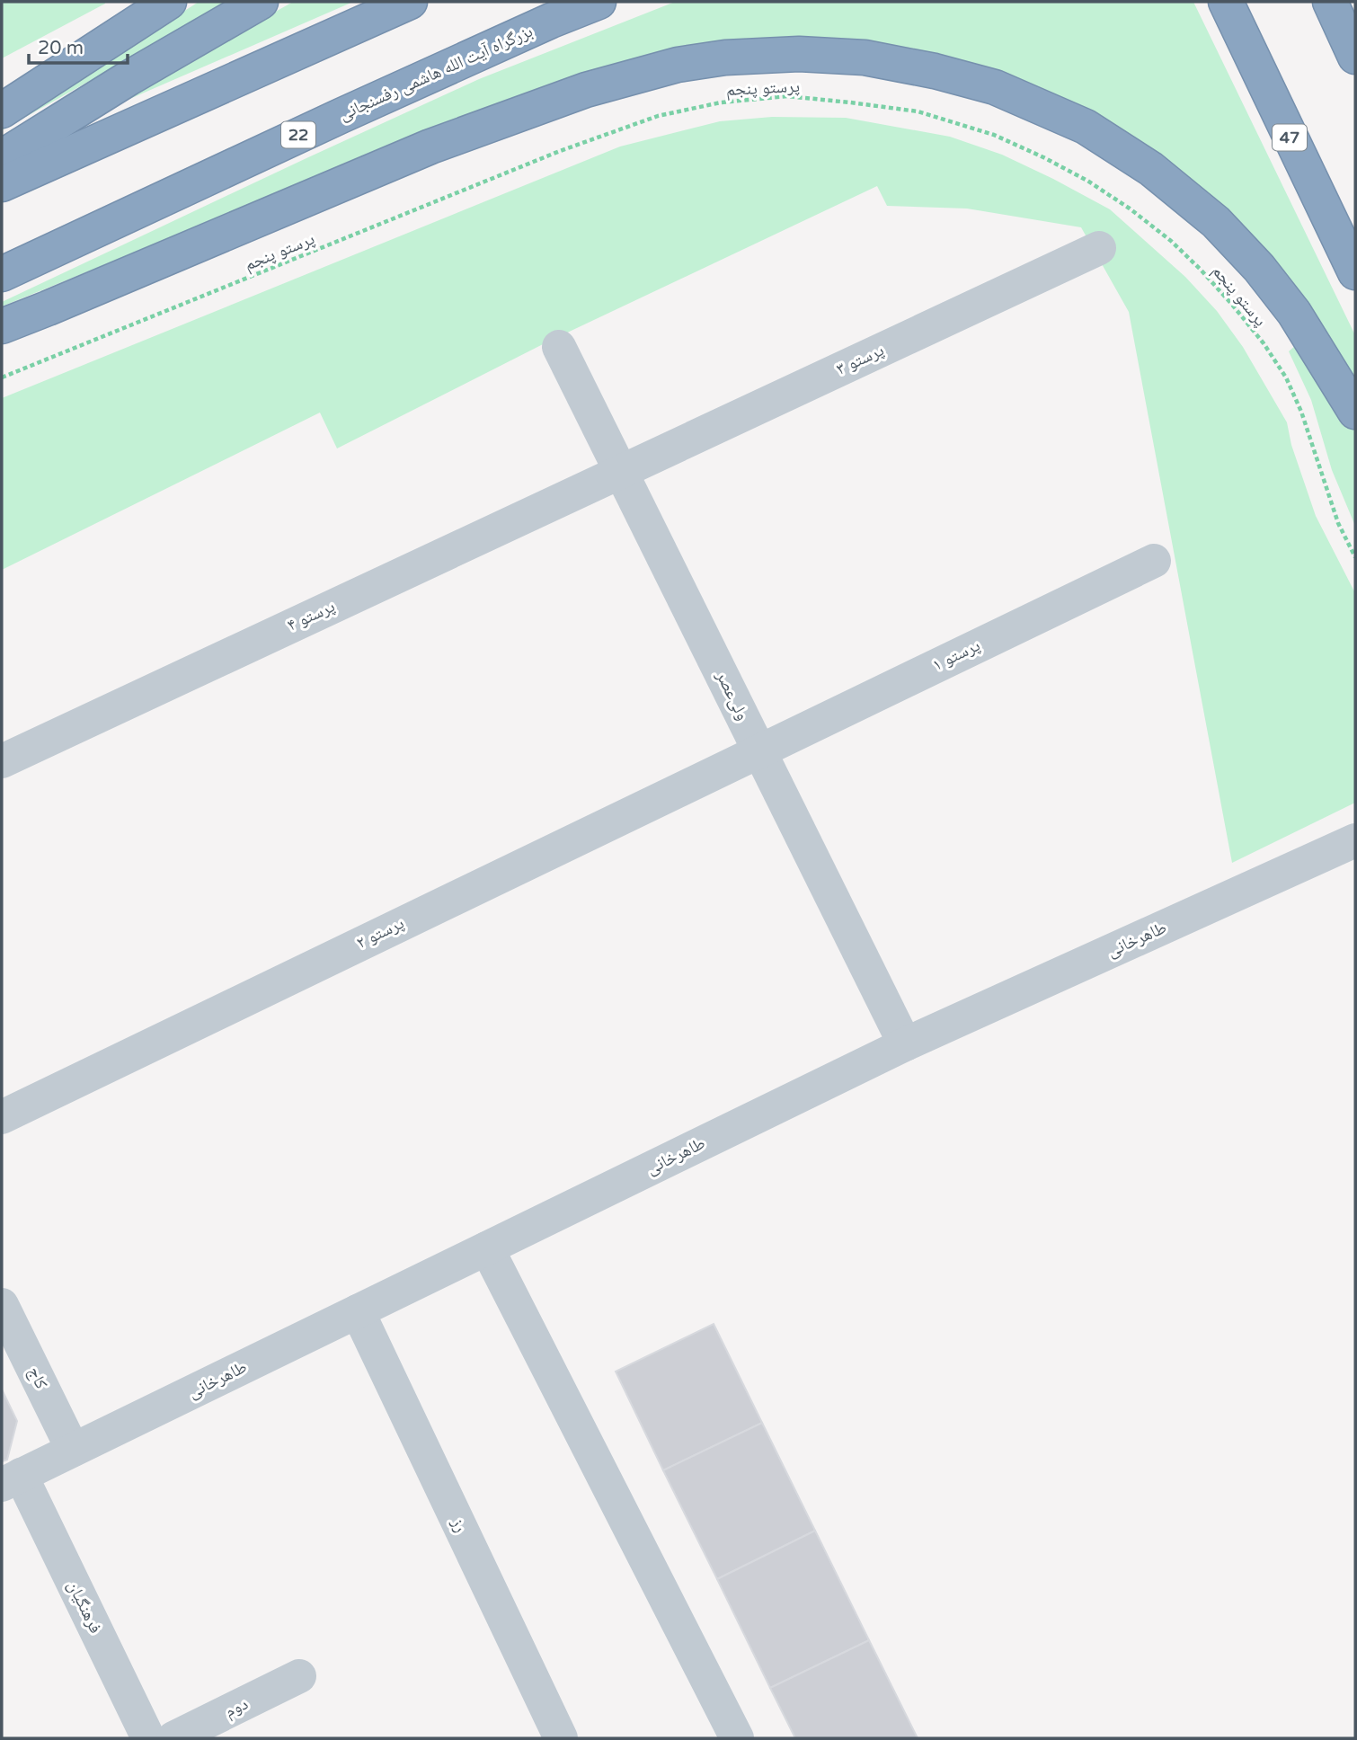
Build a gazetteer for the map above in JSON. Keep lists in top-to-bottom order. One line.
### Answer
{"streets":{"highway":["بزرگراه آیت الله هاشمی رفسنجانی","22","47"],"street":["پرستو ۳","پرستو ۴","پرستو ۱","ولی‌عصر","پرستو ۲","طاهرخانی","کاج","رز","فرهنگیان","دوم"],"path":["پرستو پنجم"]},"crossings":[["پرستو ۳","پرستو ۴"],["پرستو ۳","ولی‌عصر"],["پرستو ۴","ولی‌عصر"],["پرستو ۱","ولی‌عصر"],["پرستو ۱","پرستو ۲"],["ولی‌عصر","پرستو ۲"],["ولی‌عصر","طاهرخانی"],["طاهرخانی","کاج"],["طاهرخانی","رز"],["طاهرخانی","فرهنگیان"]],"scale_bar":"20 m"}
